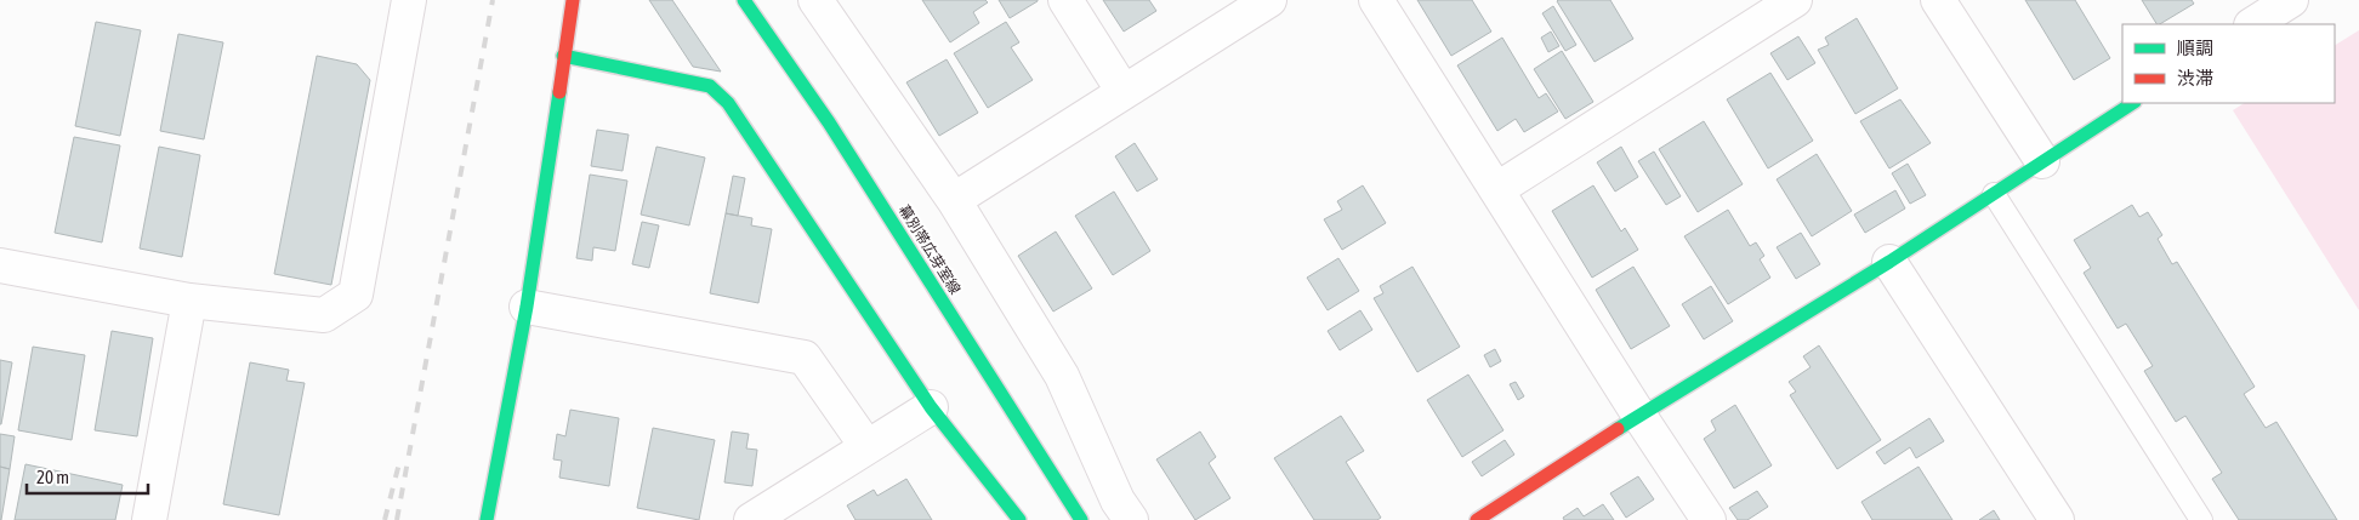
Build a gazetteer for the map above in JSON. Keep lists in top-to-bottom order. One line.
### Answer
{"streets":{"street":["幕別帯広芽室線"]},"legend":["順調","渋滞"],"scale_bar":"20 m"}
